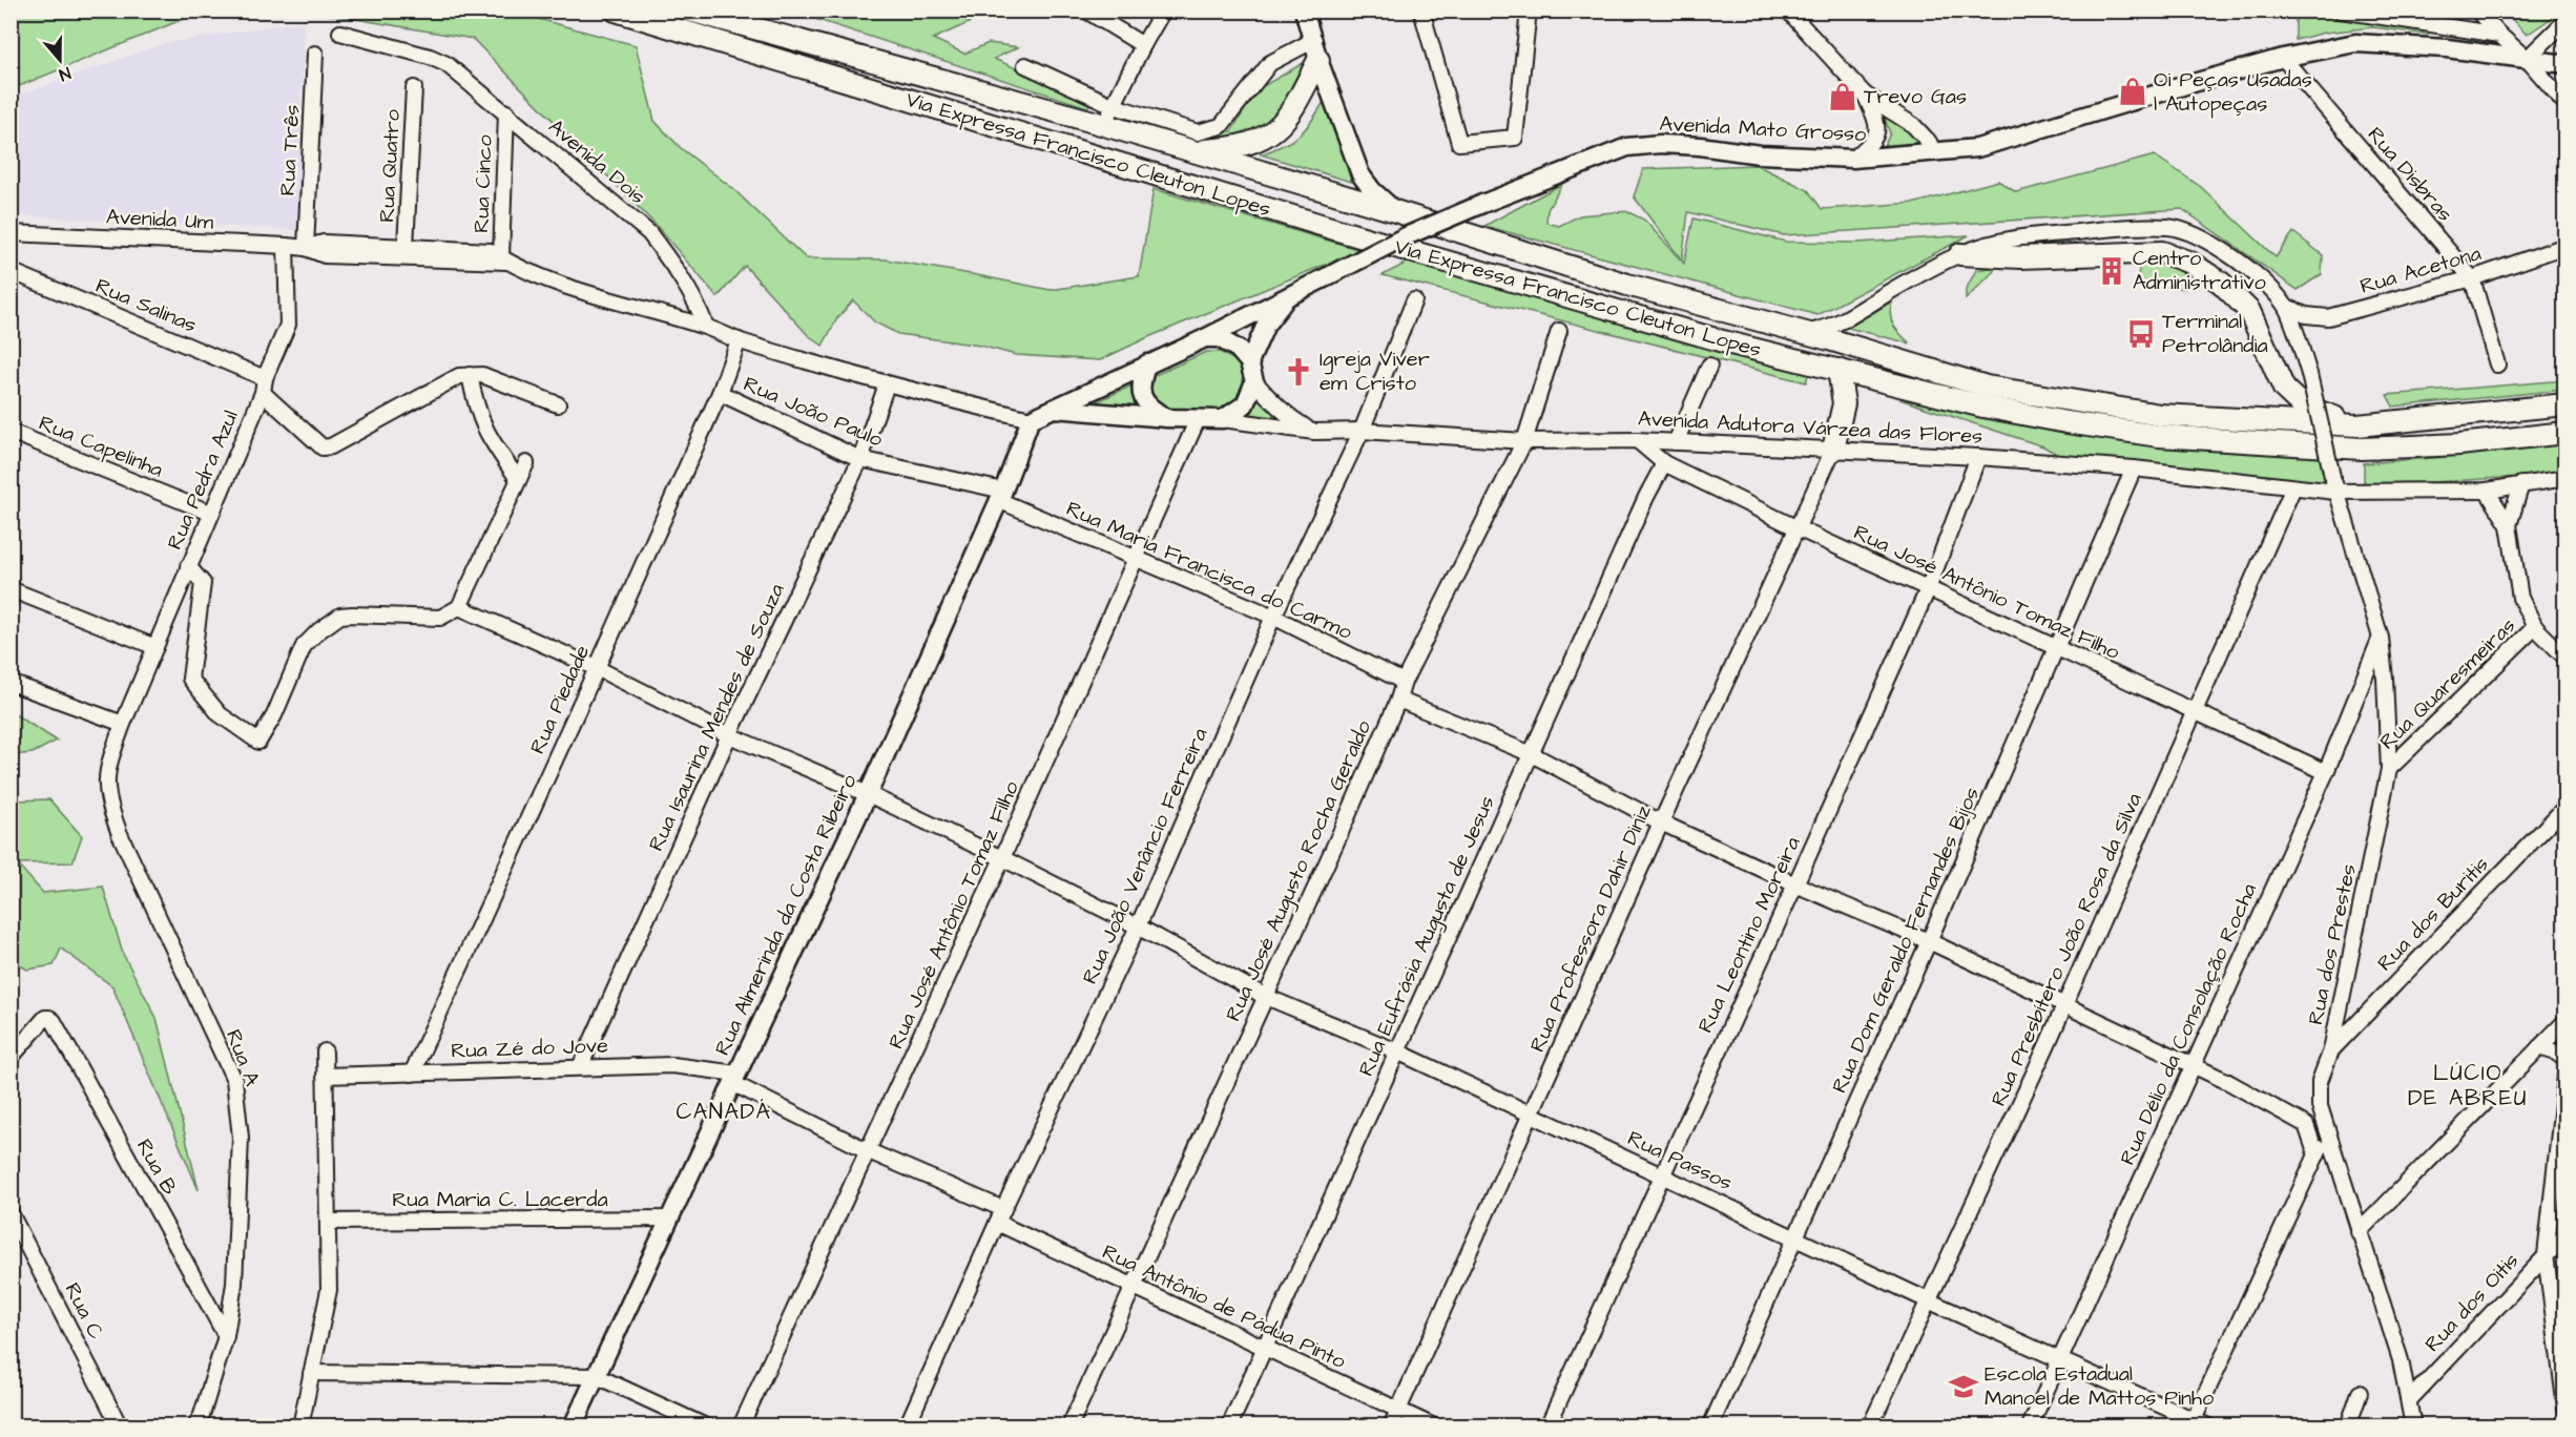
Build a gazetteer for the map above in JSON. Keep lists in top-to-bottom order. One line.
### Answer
{"streets":{"highway":["Via Expressa Francisco Cleuton Lopes"],"main road":["Avenida Mato Grosso","Avenida Adutora Várzea das Flores","Rua Almerinda da Costa Ribeiro"],"street":["Rua Três","Avenida Dois","Rua Quatro","Rua Disbras","Rua Cinco","Avenida Um","Rua Acetona","Rua Salinas","Rua João Paulo","Rua Capelinha","Rua Pedra Azul","Rua Maria Francisca do Carmo","Rua José Antônio Tomaz Filho","Rua Quaresmeiras","Rua Piedade","Rua Isaurina Mendes de Souza","Rua João Venâncio Ferreira","Rua José Augusto Rocha Geraldo","Rua dos Buritis","Rua Professora Dahir Diniz","Rua Leontino Moreira","Rua Eufrásia Augusta de Jesus","Rua Dom Geraldo Fernandes Bijos","Rua dos Prestes","Rua Presbítero João Rosa da Silva","Rua Délio da Consolação Rocha","Rua Zé do Jove","Rua A","Rua Passos","Rua B","Rua Maria C. Lacerda","Rua dos Oitis","Rua Antônio de Pádua Pinto","Rua C"]},"crossings":[["Avenida Mato Grosso","Rua Disbras"],["Avenida Mato Grosso","Avenida Adutora Várzea das Flores"],["Avenida Mato Grosso","Rua José Antônio Tomaz Filho"],["Rua Três","Avenida Um"],["Avenida Dois","Rua Cinco"],["Rua Disbras","Rua Acetona"],["Avenida Um","Rua Pedra Azul"],["Rua Acetona","Rua dos Prestes"],["Rua Salinas","Rua Pedra Azul"],["Rua João Paulo","Rua Maria Francisca do Carmo"],["Rua João Paulo","Rua Piedade"],["Rua João Paulo","Rua Isaurina Mendes de Souza"],["Rua João Paulo","Rua Almerinda da Costa Ribeiro"],["Avenida Adutora Várzea das Flores","Rua José Antônio Tomaz Filho"],["Avenida Adutora Várzea das Flores","Rua João Venâncio Ferreira"],["Avenida Adutora Várzea das Flores","Rua José Augusto Rocha Geraldo"],["Avenida Adutora Várzea das Flores","Rua Professora Dahir Diniz"],["Avenida Adutora Várzea das Flores","Rua Leontino Moreira"],["Avenida Adutora Várzea das Flores","Rua Dom Geraldo Fernandes Bijos"],["Avenida Adutora Várzea das Flores","Rua dos Prestes"],["Avenida Adutora Várzea das Flores","Rua Presbítero João Rosa da Silva"],["Rua Capelinha","Rua Pedra Azul"],["Rua Pedra Azul","Rua A"],["Rua Maria Francisca do Carmo","Rua José Antônio Tomaz Filho"],["Rua Maria Francisca do Carmo","Rua João Venâncio Ferreira"],["Rua Maria Francisca do Carmo","Rua José Augusto Rocha Geraldo"],["Rua Maria Francisca do Carmo","Rua Almerinda da Costa Ribeiro"],["Rua José Antônio Tomaz Filho","Rua Professora Dahir Diniz"],["Rua José Antônio Tomaz Filho","Rua Leontino Moreira"],["Rua José Antônio Tomaz Filho","Rua Eufrásia Augusta de Jesus"],["Rua José Antônio Tomaz Filho","Rua Dom Geraldo Fernandes Bijos"],["Rua José Antônio Tomaz Filho","Rua Presbítero João Rosa da Silva"],["Rua José Antônio Tomaz Filho","Rua Délio da Consolação Rocha"],["Rua José Antônio Tomaz Filho","Rua Passos"],["Rua José Antônio Tomaz Filho","Rua Antônio de Pádua Pinto"],["Rua Quaresmeiras","Rua dos Prestes"],["Rua Piedade","Rua Zé do Jove"],["Rua Piedade","Rua Passos"],["Rua Isaurina Mendes de Souza","Rua Zé do Jove"],["Rua Isaurina Mendes de Souza","Rua Passos"],["Rua João Venâncio Ferreira","Rua Passos"],["Rua João Venâncio Ferreira","Rua Antônio de Pádua Pinto"],["Rua José Augusto Rocha Geraldo","Rua Passos"],["Rua José Augusto Rocha Geraldo","Rua Antônio de Pádua Pinto"],["Rua dos Buritis","Rua dos Prestes"],["Rua Almerinda da Costa Ribeiro","Rua Zé do Jove"],["Rua Almerinda da Costa Ribeiro","Rua Passos"],["Rua Almerinda da Costa Ribeiro","Rua Maria C. Lacerda"],["Rua Almerinda da Costa Ribeiro","Rua Antônio de Pádua Pinto"],["Rua Professora Dahir Diniz","Rua Passos"],["Rua Professora Dahir Diniz","Rua Antônio de Pádua Pinto"],["Rua Leontino Moreira","Rua Passos"],["Rua Eufrásia Augusta de Jesus","Rua Passos"],["Rua Eufrásia Augusta de Jesus","Rua Antônio de Pádua Pinto"],["Rua Dom Geraldo Fernandes Bijos","Rua Passos"],["Rua dos Prestes","Rua Délio da Consolação Rocha"],["Rua dos Prestes","Rua dos Oitis"],["Rua Presbítero João Rosa da Silva","Rua Passos"],["Rua Délio da Consolação Rocha","Rua Passos"],["Rua Zé do Jove","Rua Antônio de Pádua Pinto"],["Rua A","Rua B"]],"districts":["LÚCIO DE ABREU","CANADÁ"],"places":{"shop":["Oi Peças Usadas l Autopeças","Trevo Gas"],"building":["Centro Administrativo"],"bus stop":["Terminal Petrolândia"],"church":["Igreja Viver em Cristo"],"school or university":["Escola Estadual Manoel de Mattos Pinho"]},"north":"bottom"}
